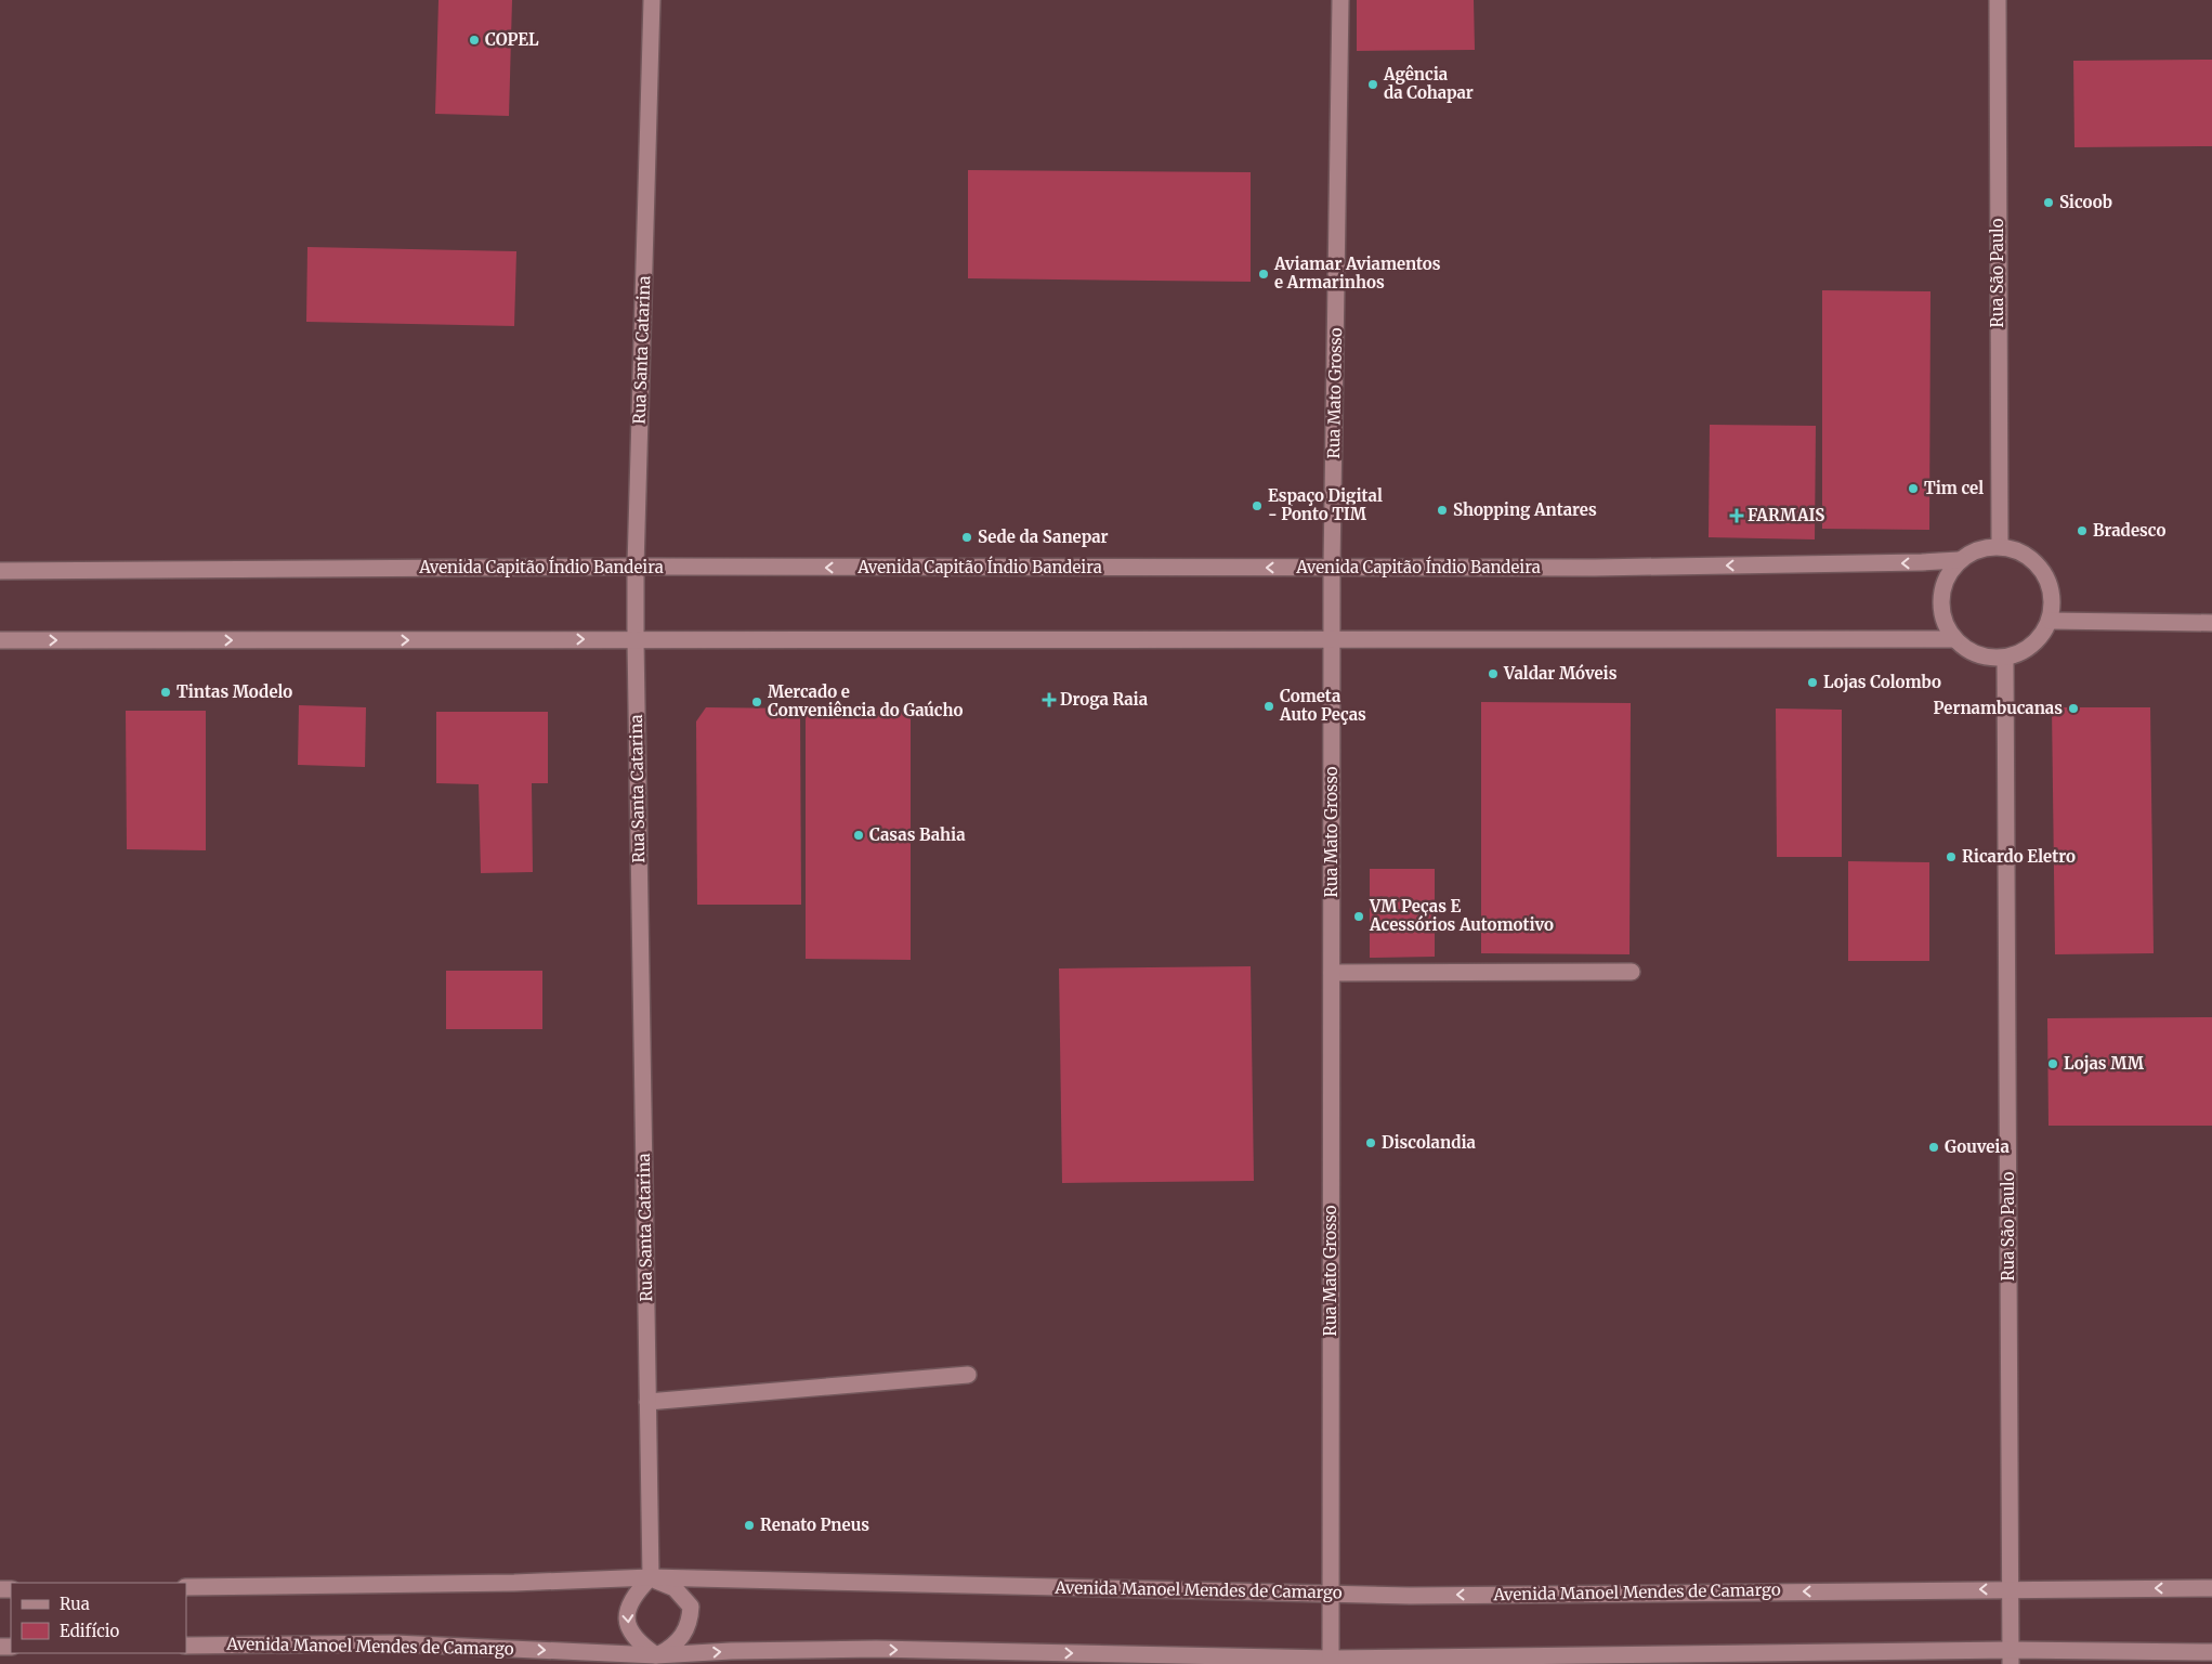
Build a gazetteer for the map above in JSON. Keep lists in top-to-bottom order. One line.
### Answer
{"streets":{"street":["Rua São Paulo","Rua Santa Catarina","Rua Mato Grosso","Avenida Capitão Índio Bandeira","Avenida Manoel Mendes de Camargo"]},"crossings":[["Rua São Paulo","Avenida Capitão Índio Bandeira"],["Rua São Paulo","Avenida Manoel Mendes de Camargo"],["Rua Santa Catarina","Avenida Capitão Índio Bandeira"],["Rua Santa Catarina","Avenida Manoel Mendes de Camargo"],["Rua Mato Grosso","Avenida Capitão Índio Bandeira"],["Rua Mato Grosso","Avenida Manoel Mendes de Camargo"]],"places":{"other":["COPEL","Agência da Cohapar","Sicoob","Aviamar Aviamentos e Armarinhos","Tim cel","Espaço Digital - Ponto TIM","Shopping Antares","Bradesco","Sede da Sanepar","Valdar Móveis","Lojas Colombo","Tintas Modelo","Mercado e Conveniência do Gaúcho","Cometa Auto Peças","Pernambucanas","Casas Bahia","Ricardo Eletro","VM Peças E Acessórios Automotivo","Lojas MM","Discolandia","Gouveia","Renato Pneus"],"health":["FARMAIS","Droga Raia"]},"legend":["Rua","Edifício"]}
